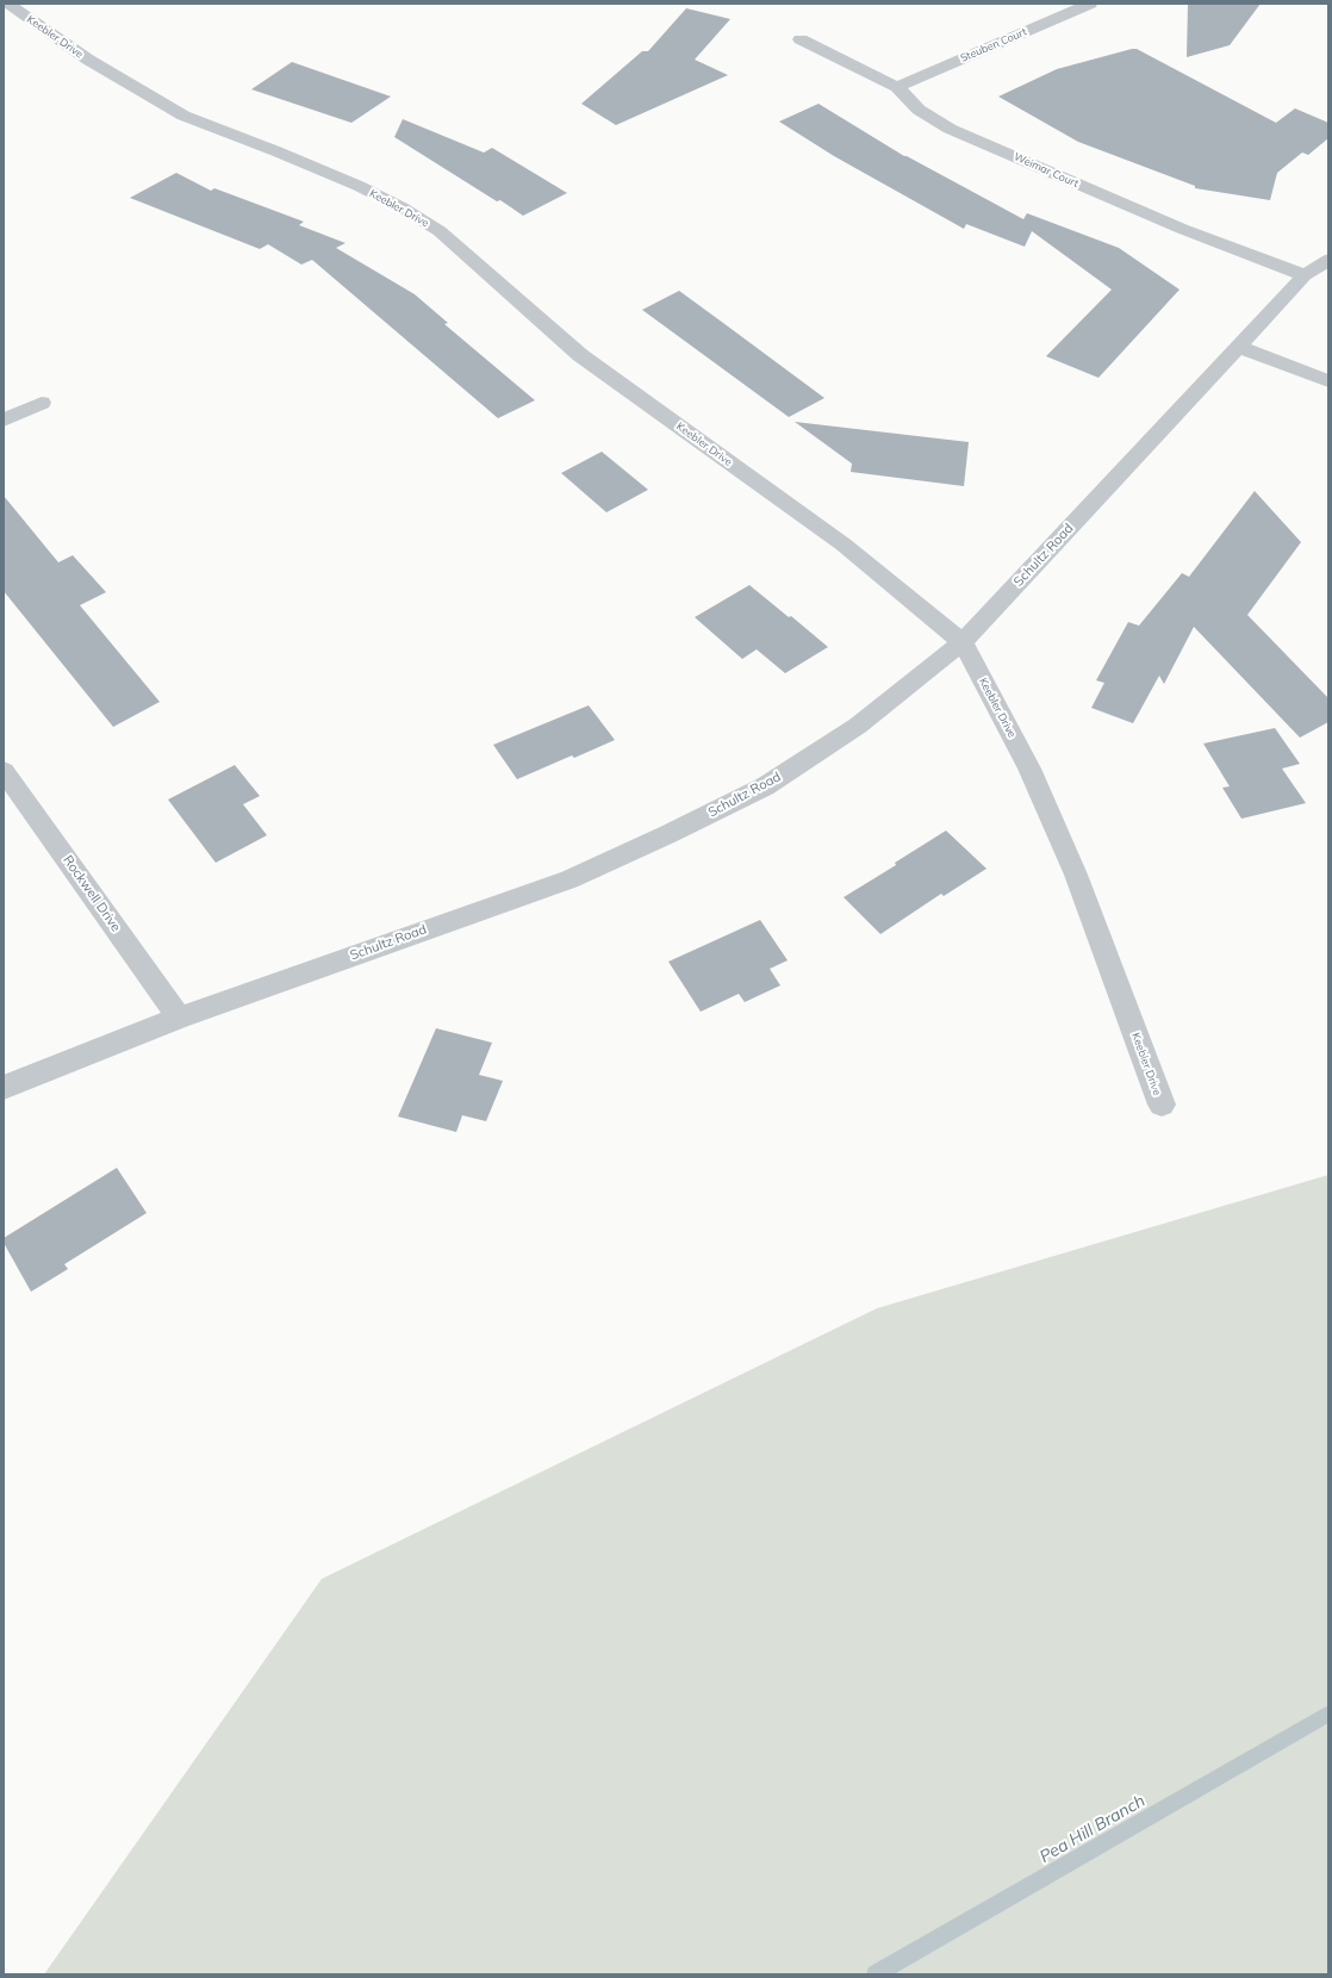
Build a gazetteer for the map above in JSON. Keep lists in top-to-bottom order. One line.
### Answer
{"streets":{"street":["Keebler Drive","Steuben Court","Weimar Court","Schultz Road","Rockwell Drive"]},"crossings":[["Keebler Drive","Schultz Road"],["Steuben Court","Weimar Court"],["Weimar Court","Schultz Road"],["Schultz Road","Rockwell Drive"]],"water":["Pea Hill Branch"]}
